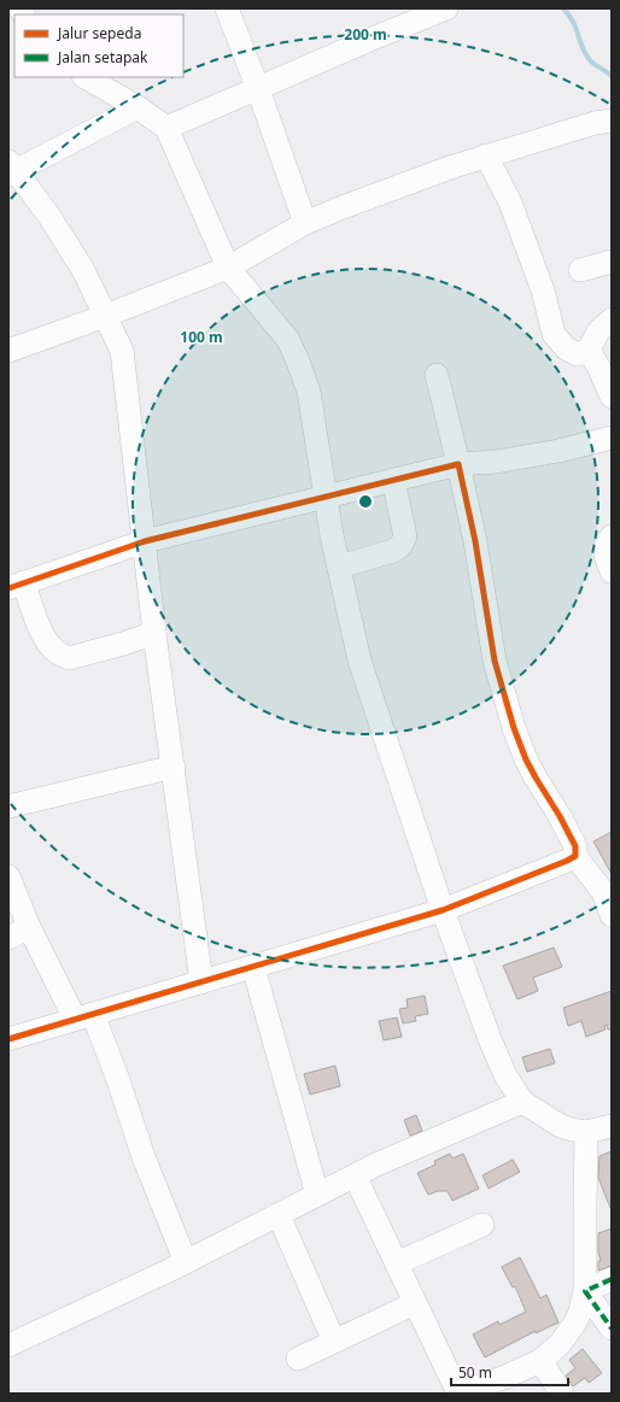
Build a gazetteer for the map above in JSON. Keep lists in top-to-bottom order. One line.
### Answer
{"legend":["Jalur sepeda","Jalan setapak"],"scale_bar":"50 m","rings":["200 m","100 m"]}
